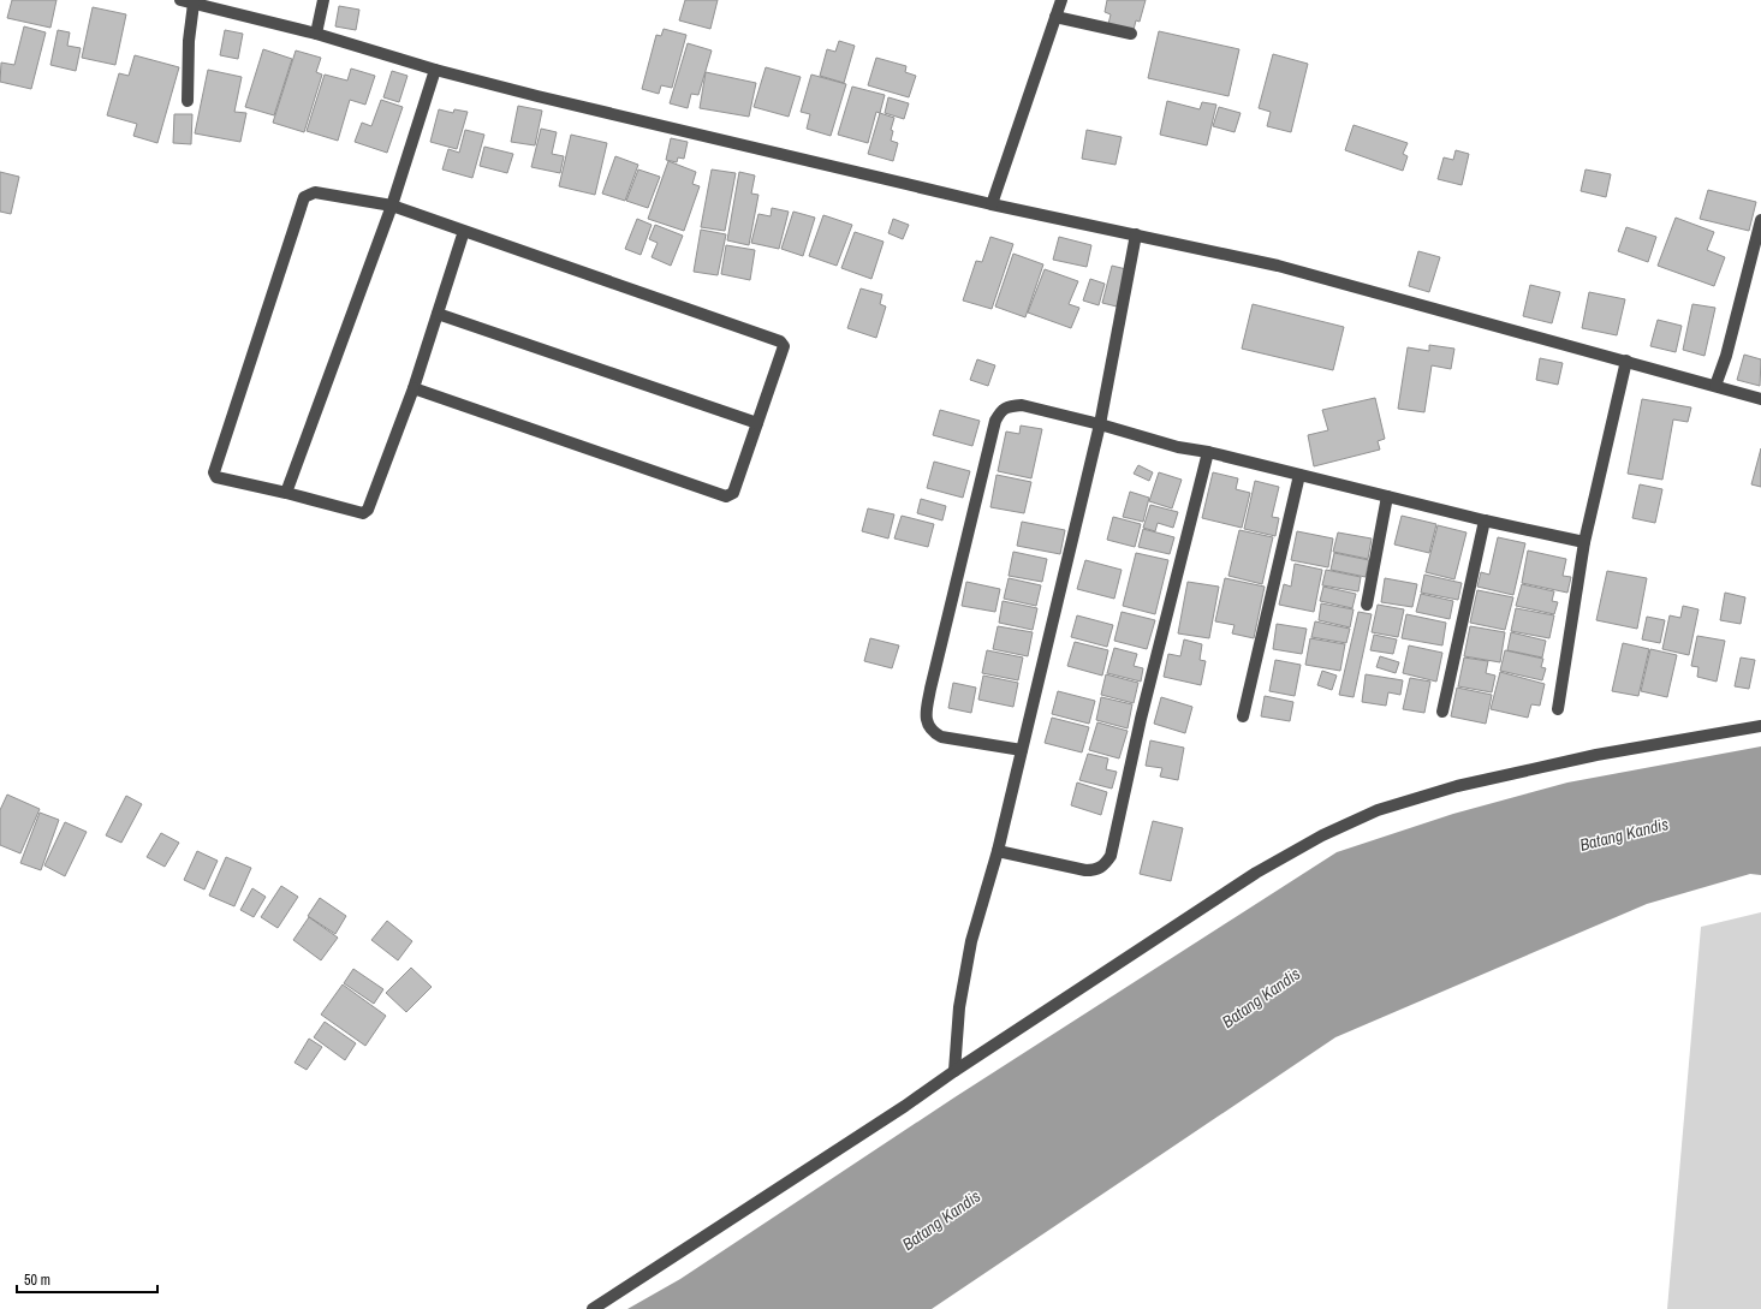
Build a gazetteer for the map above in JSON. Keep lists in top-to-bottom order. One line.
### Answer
{"water":["Batang Kandis"],"scale_bar":"50 m"}
